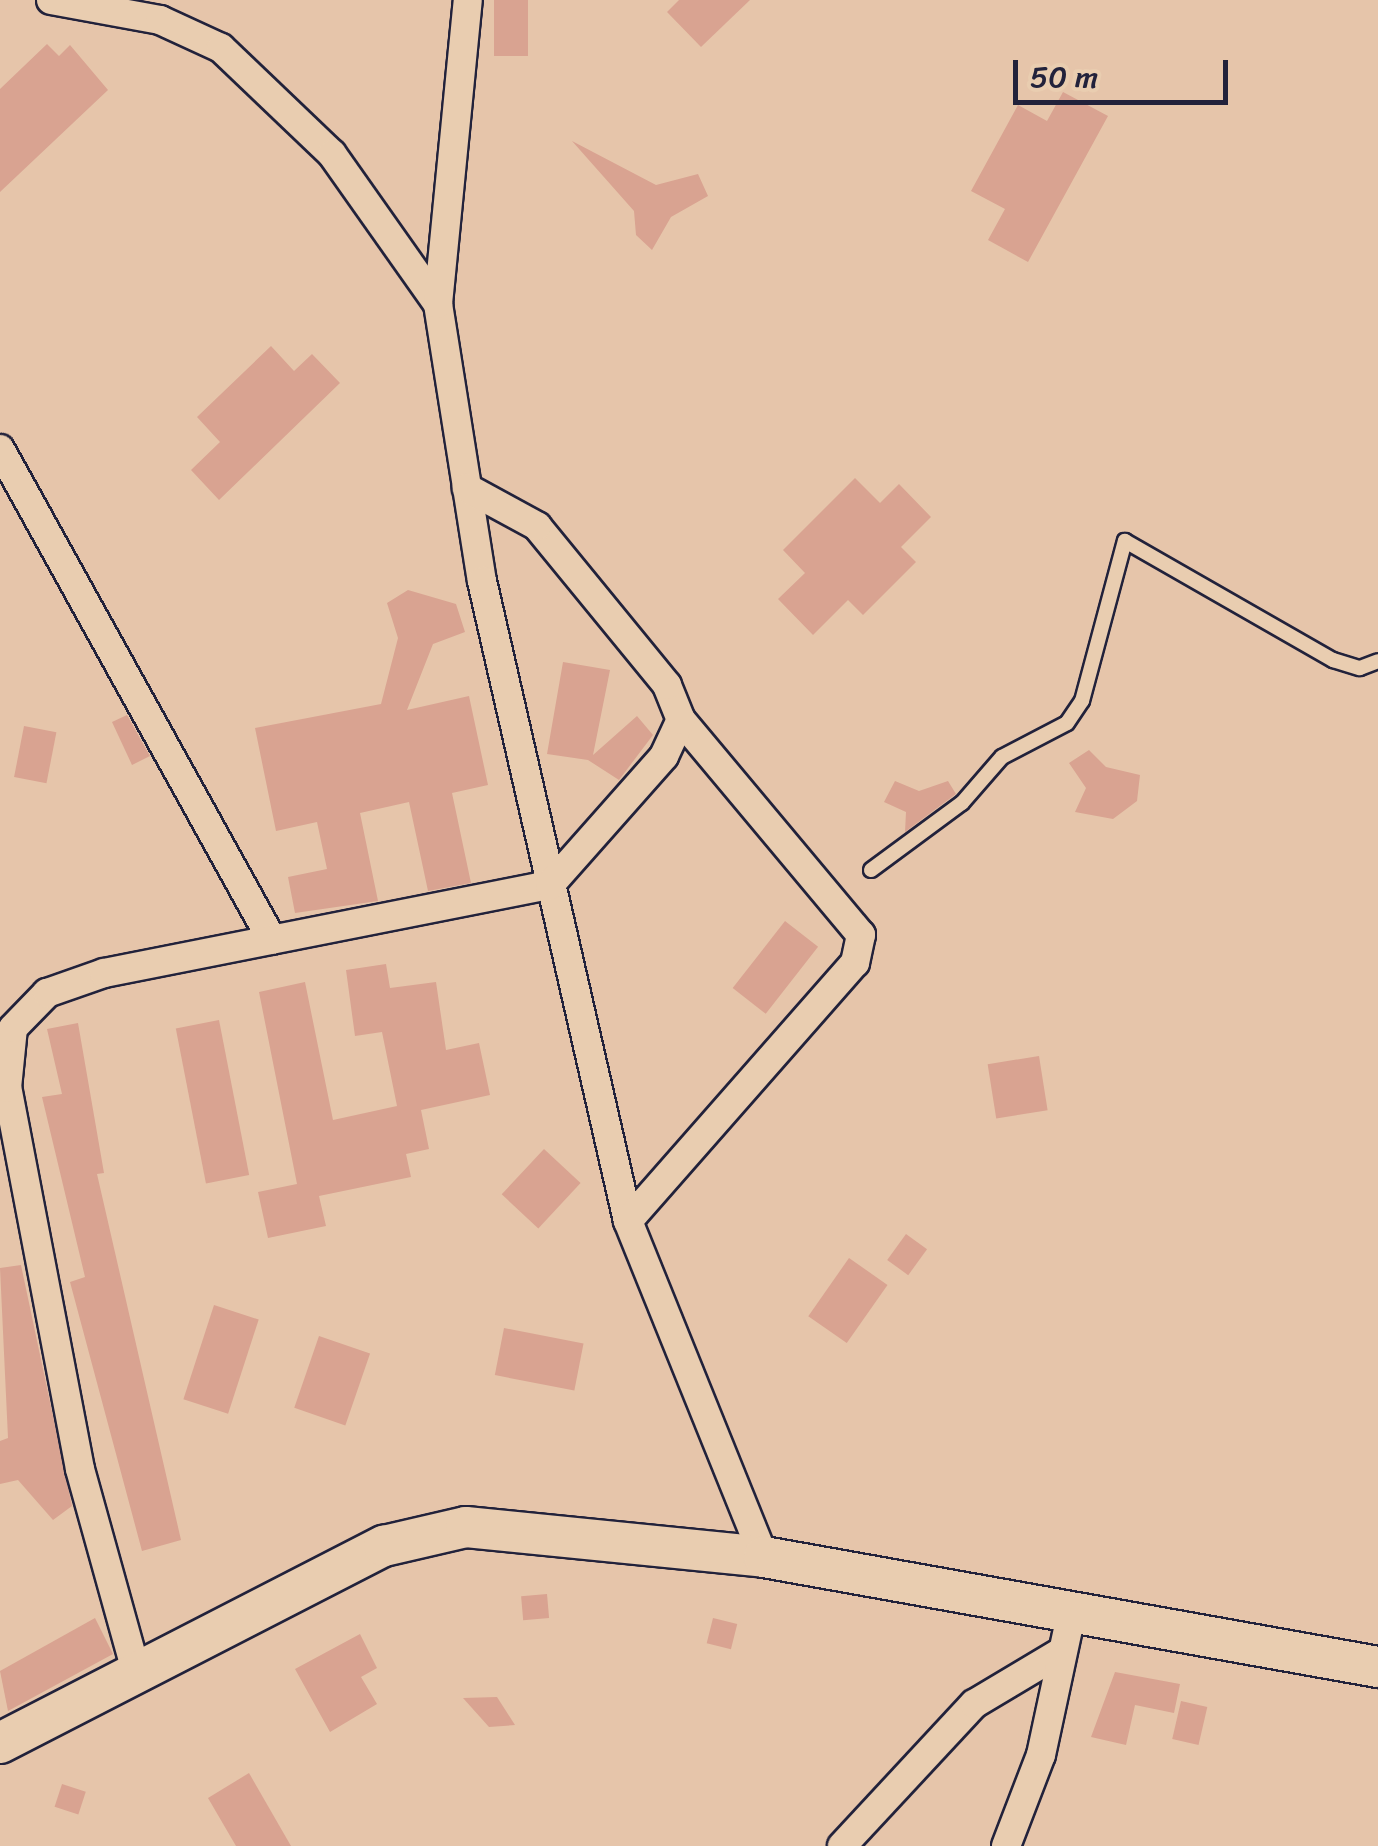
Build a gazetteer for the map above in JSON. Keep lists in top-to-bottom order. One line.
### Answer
{"scale_bar":"50 m"}
